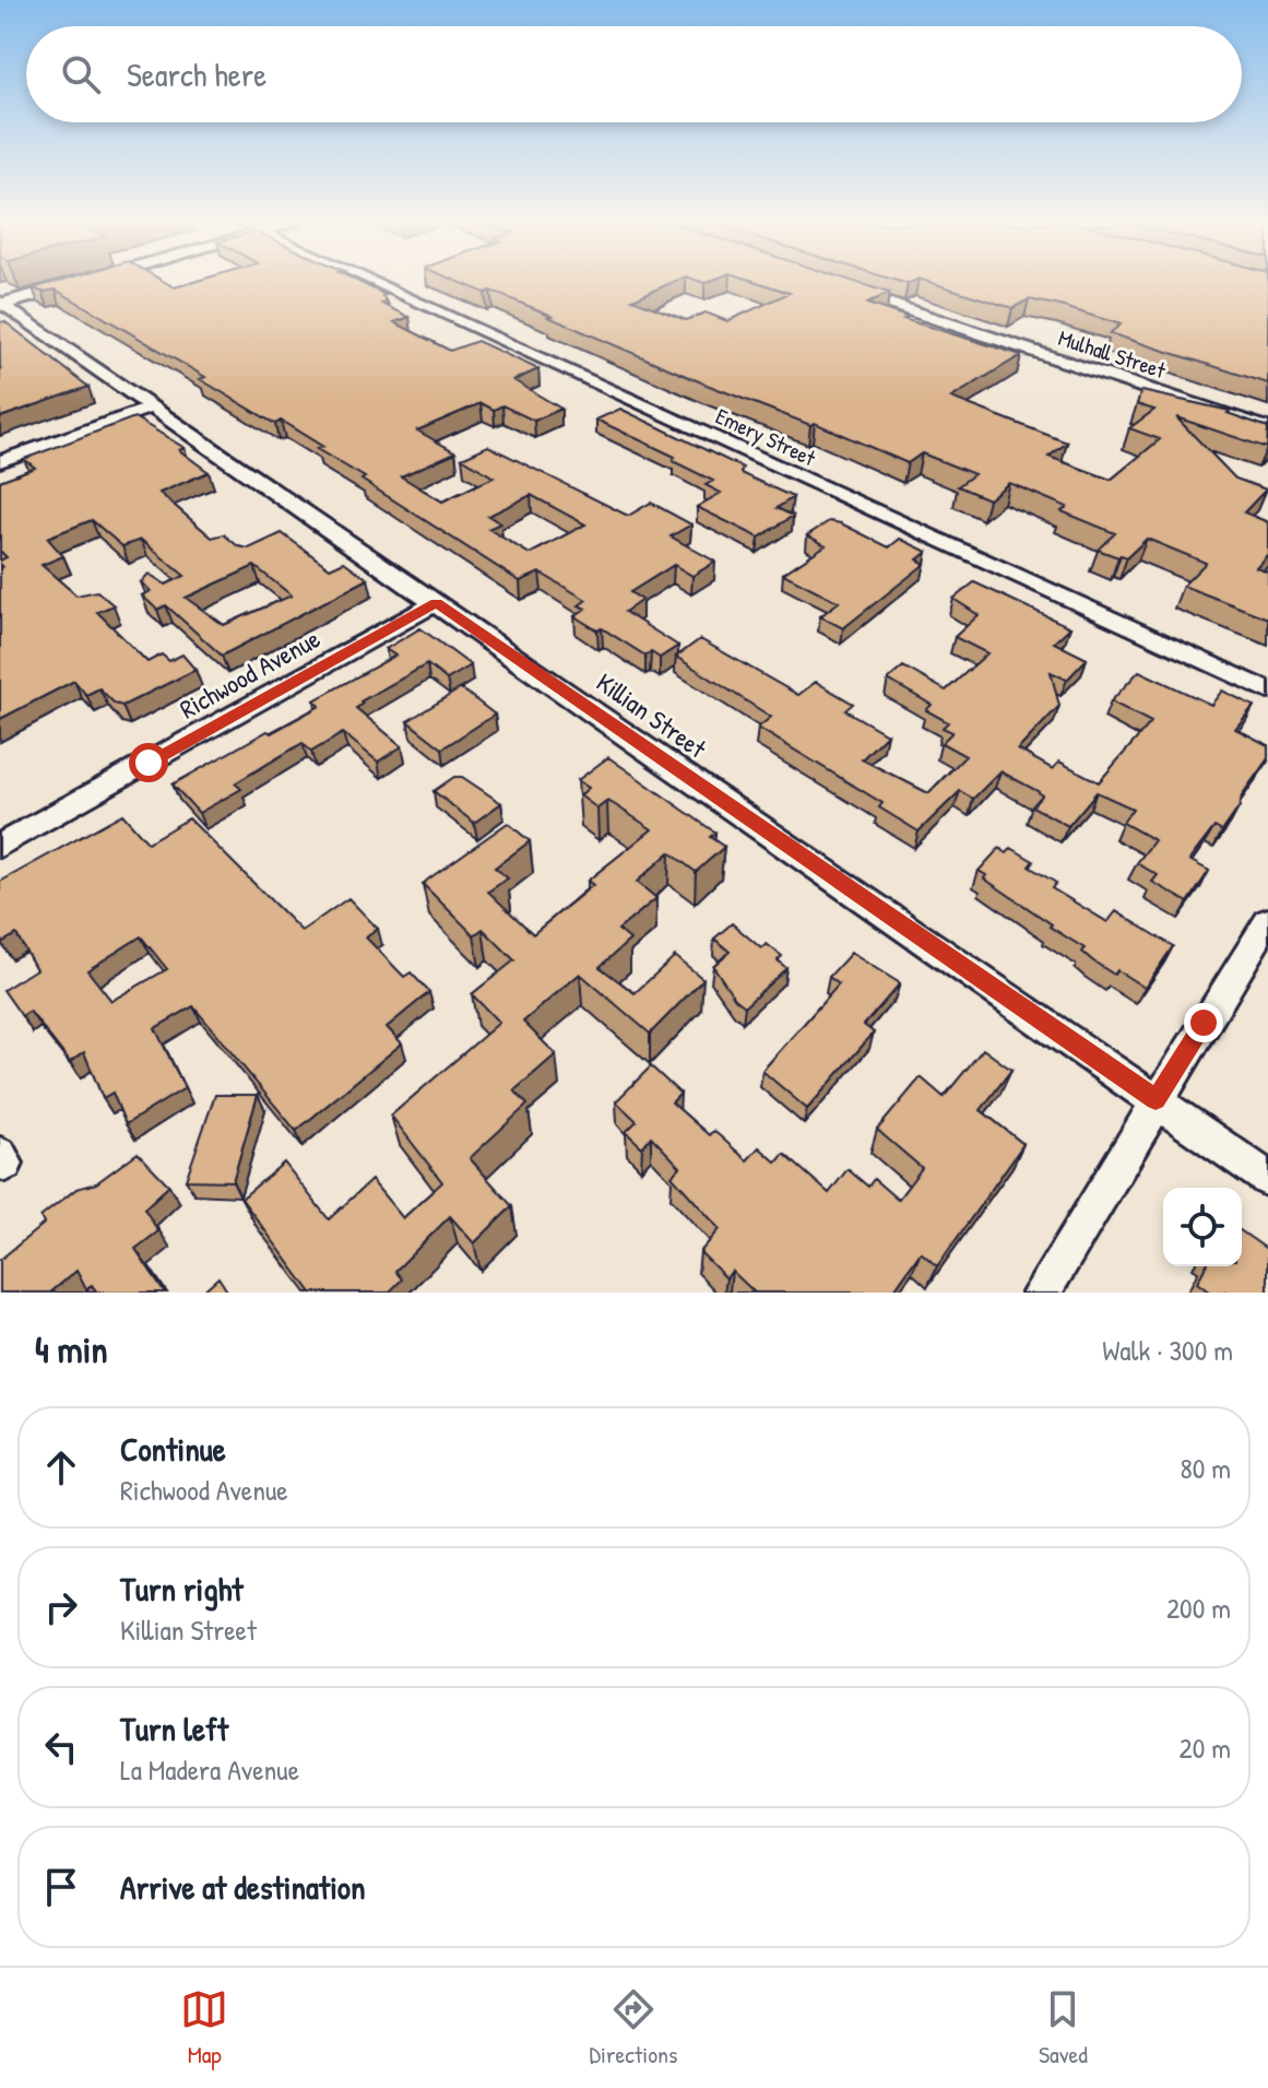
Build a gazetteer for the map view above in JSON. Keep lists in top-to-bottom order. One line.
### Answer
{"streets":{"street":["Mulhall Street","Emery Street","Richwood Avenue","Killian Street"]},"crossings":[["Richwood Avenue","Killian Street"]],"page":{"search":"Search here","heading":["4 min","Walk · 300 m"],"list":[["Continue","Richwood Avenue","80 m"],["Turn right","Killian Street","200 m"],["Turn left","La Madera Avenue","20 m"],"Arrive at destination"],"nav":["Map","Directions","Saved"]}}
